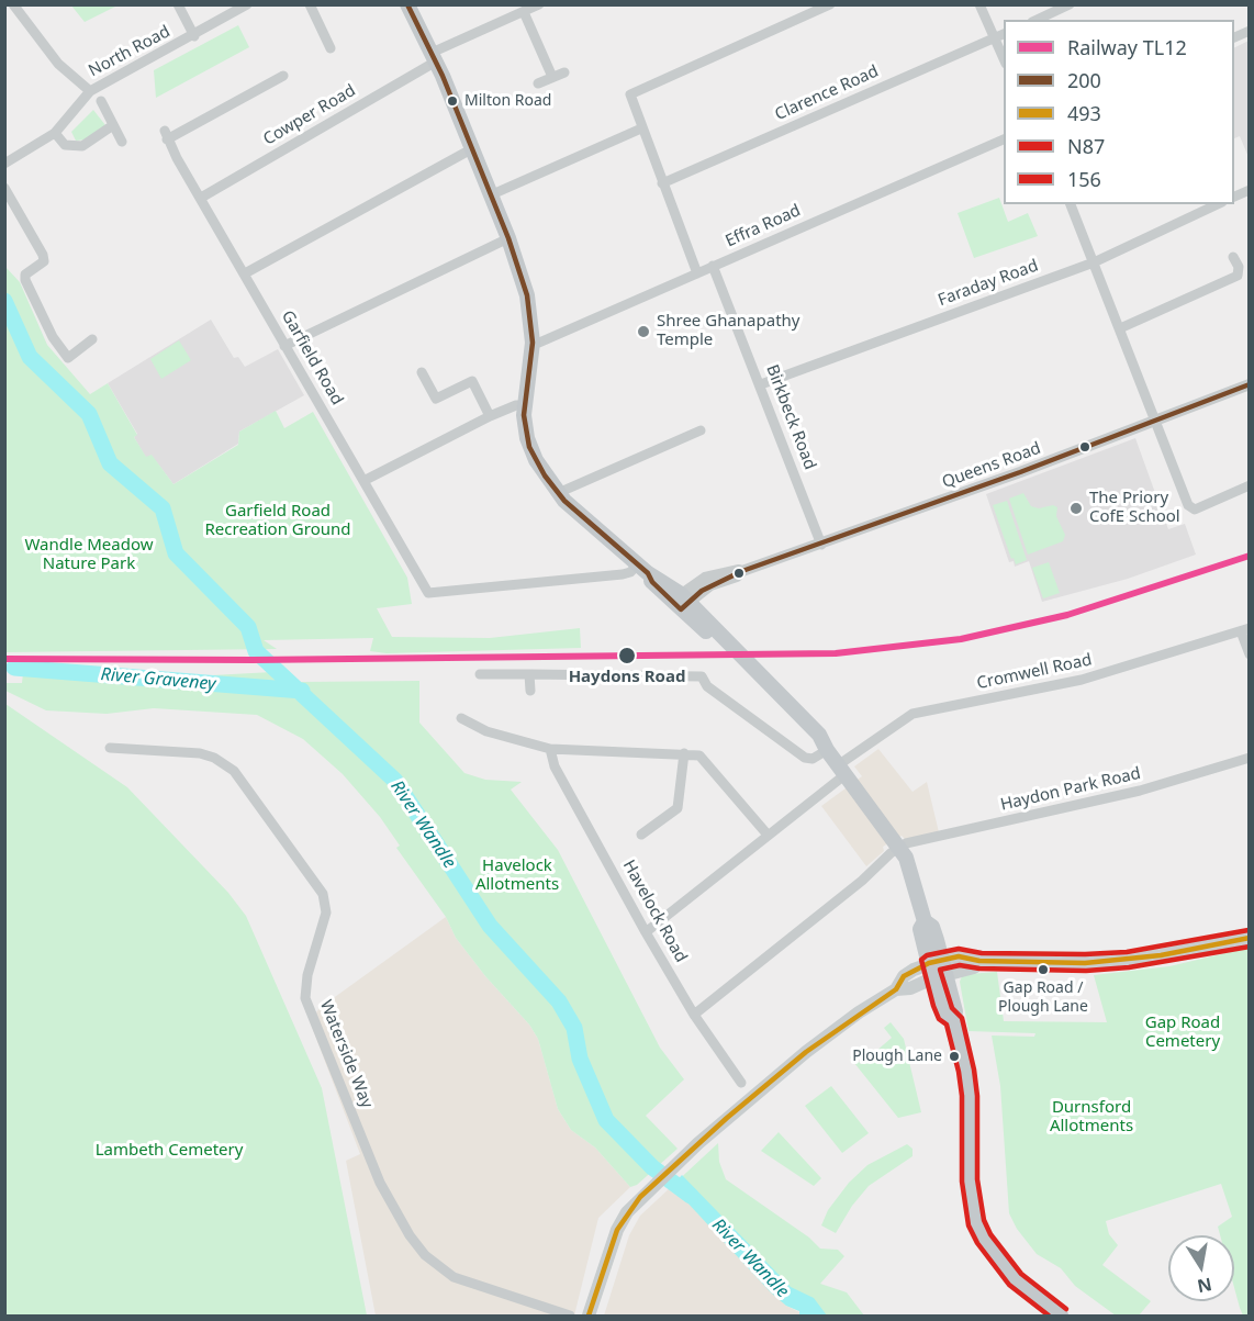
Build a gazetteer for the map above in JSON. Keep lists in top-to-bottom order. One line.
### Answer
{"streets":{"street":["North Road","Clarence Road","Cowper Road","Effra Road","Faraday Road","Garfield Road","Birkbeck Road","Queens Road","Cromwell Road","Haydon Park Road","Havelock Road","Waterside Way"]},"crossings":[["Cowper Road","Garfield Road"],["Effra Road","Birkbeck Road"],["Faraday Road","Birkbeck Road"],["Birkbeck Road","Queens Road"],["Cromwell Road","Havelock Road"]],"water":["River Graveney","River Wandle"],"parks":["Garfield Road Recreation Ground","Wandle Meadow Nature Park","Havelock Allotments","Gap Road Cemetery","Durnsford Allotments","Lambeth Cemetery"],"places":["Milton Road","Shree Ghanapathy Temple","The Priory CofE School","Haydons Road","Gap Road / Plough Lane","Plough Lane"],"lines":["transit line 200","rail line TL12","transit line 156","transit line 493","transit line N87"],"legend":["Railway TL12","200","493","N87","156"],"north":"bottom"}
